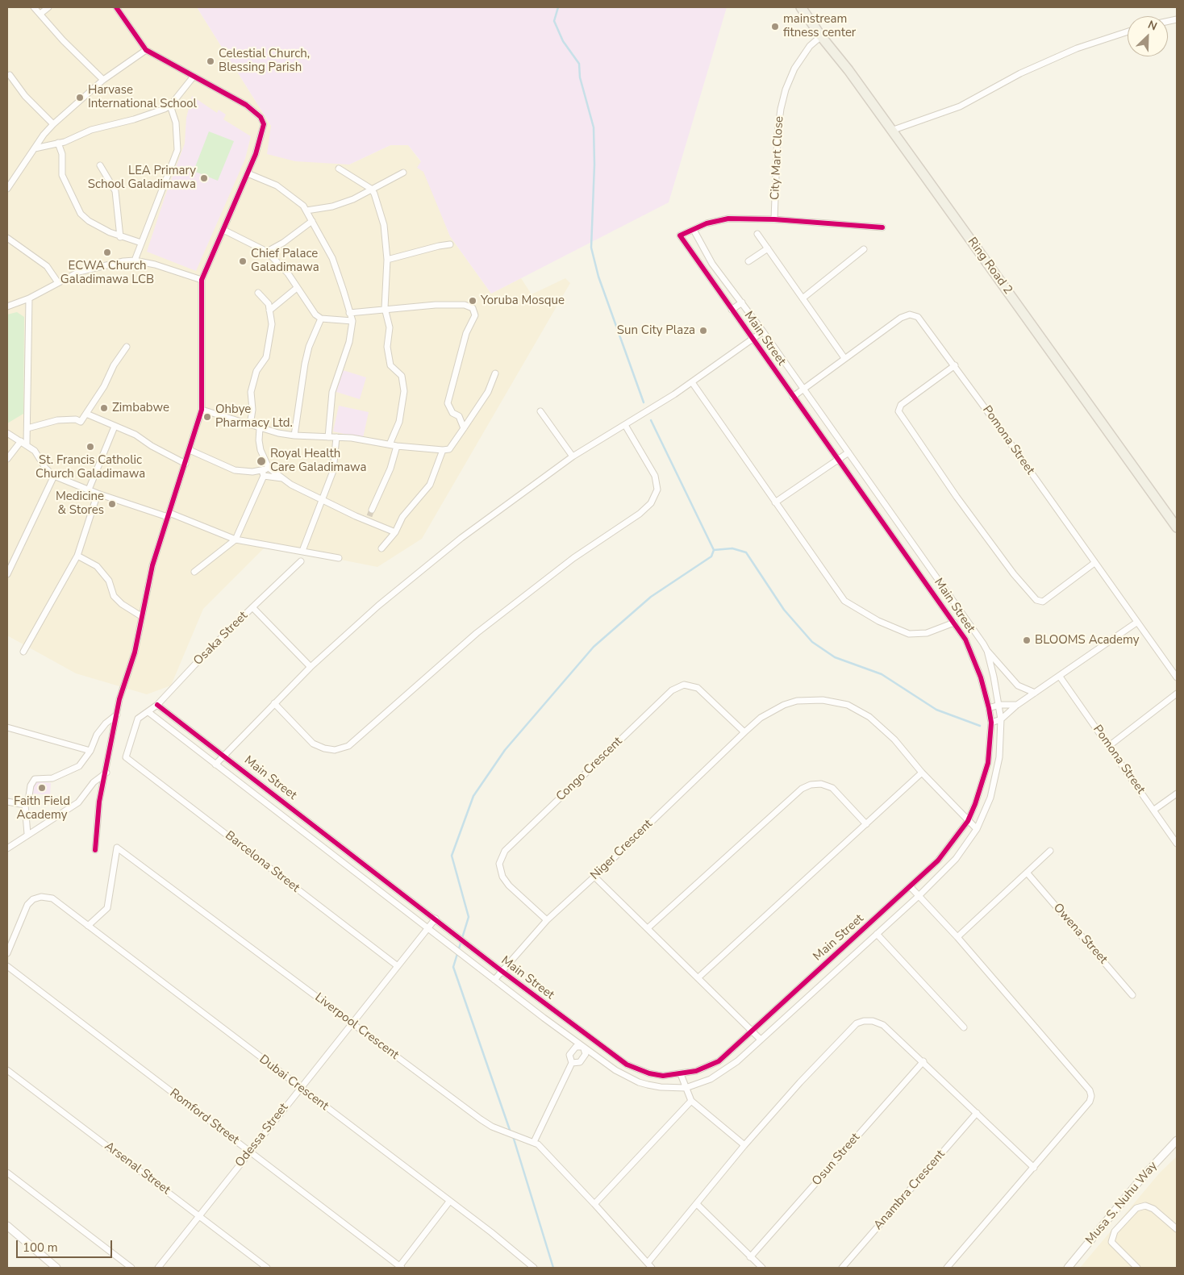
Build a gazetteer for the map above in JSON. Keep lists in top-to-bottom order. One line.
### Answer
{"streets":{"main road":["Ring Road 2"],"street":["City Mart Close","Main Street","Pomona Street","Osaka Street","Congo Crescent","Niger Crescent","Barcelona Street","Owena Street","Liverpool Crescent","Dubai Crescent","Romford Street","Odessa Street","Osun Street","Arsenal Street","Anambra Crescent","Musa S. Nuhu Way"]},"crossings":[["City Mart Close","Ring Road 2"],["Main Street","Pomona Street"],["Main Street","Osaka Street"],["Main Street","Niger Crescent"],["Main Street","Odessa Street"],["Osaka Street","Barcelona Street"],["Congo Crescent","Niger Crescent"],["Barcelona Street","Odessa Street"],["Liverpool Crescent","Dubai Crescent"],["Liverpool Crescent","Odessa Street"],["Dubai Crescent","Odessa Street"],["Romford Street","Odessa Street"],["Odessa Street","Arsenal Street"]],"places":["mainstream fitness center","Celestial Church, Blessing Parish","Harvase International School","LEA Primary School Galadimawa","ECWA Church Galadimawa LCB","Chief Palace Galadimawa","Yoruba Mosque","Sun City Plaza","Zimbabwe","Ohbye Pharmacy Ltd.","St. Francis Catholic Church Galadimawa","Royal Health Care Galadimawa","Medicine & Stores","BLOOMS Academy","Faith Field Academy"],"scale_bar":"100 m","north":"top right"}
